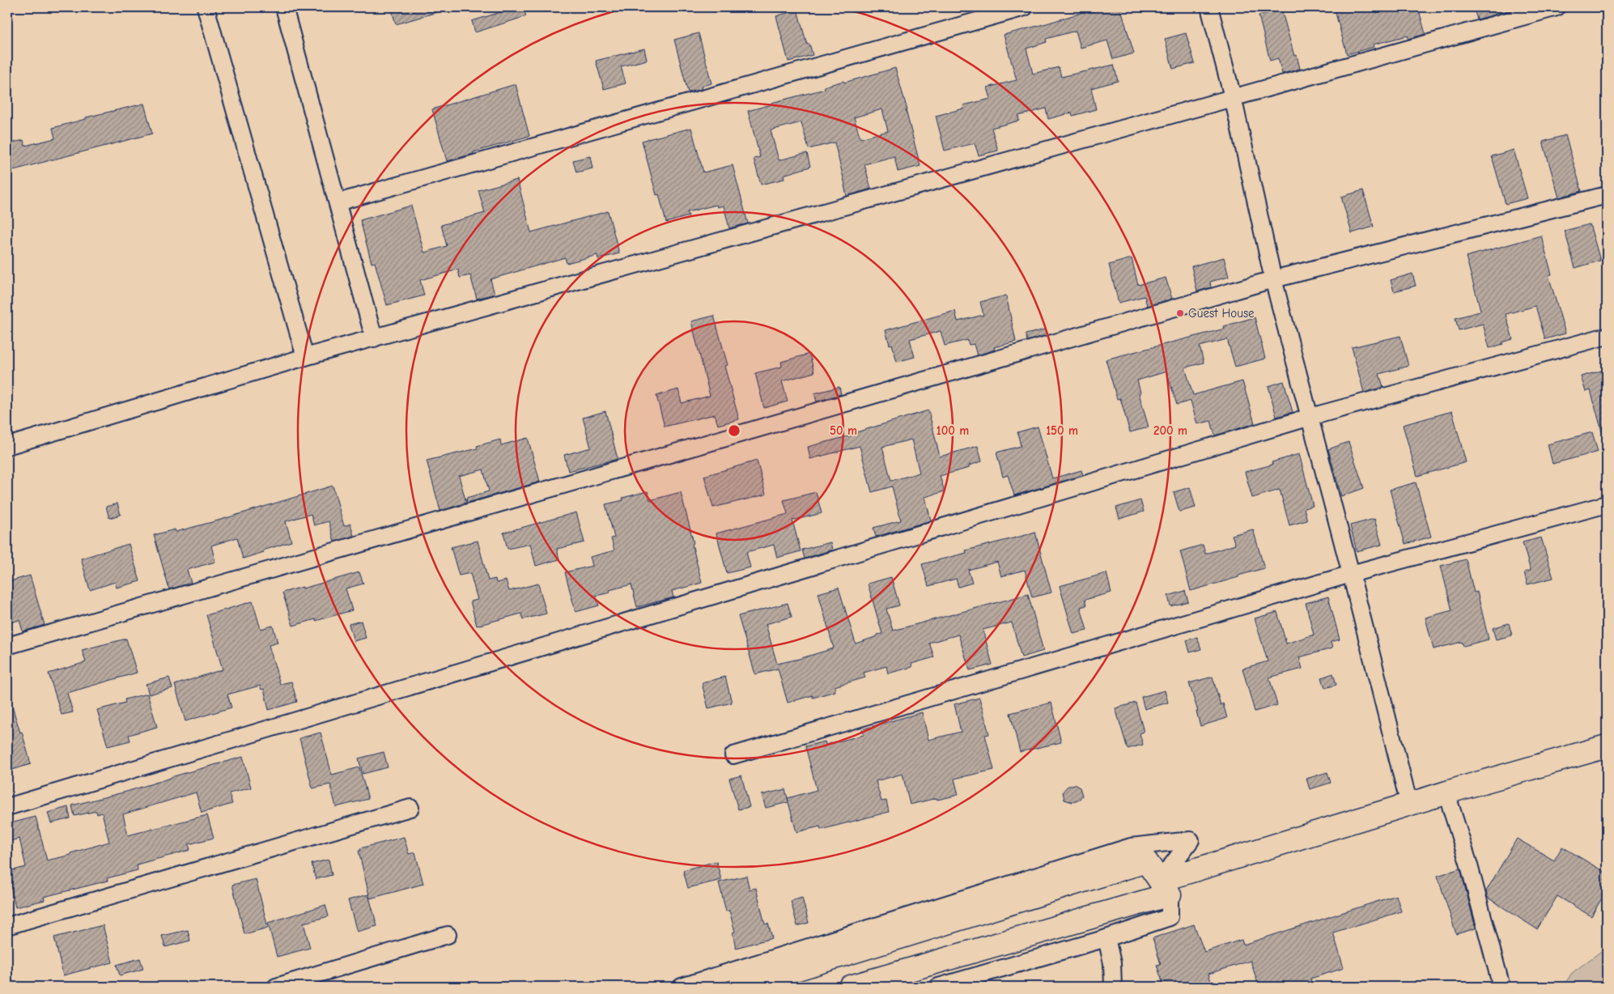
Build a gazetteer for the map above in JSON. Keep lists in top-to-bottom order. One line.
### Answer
{"places":["Guest House"],"rings":["50 m","100 m","150 m","200 m"]}
